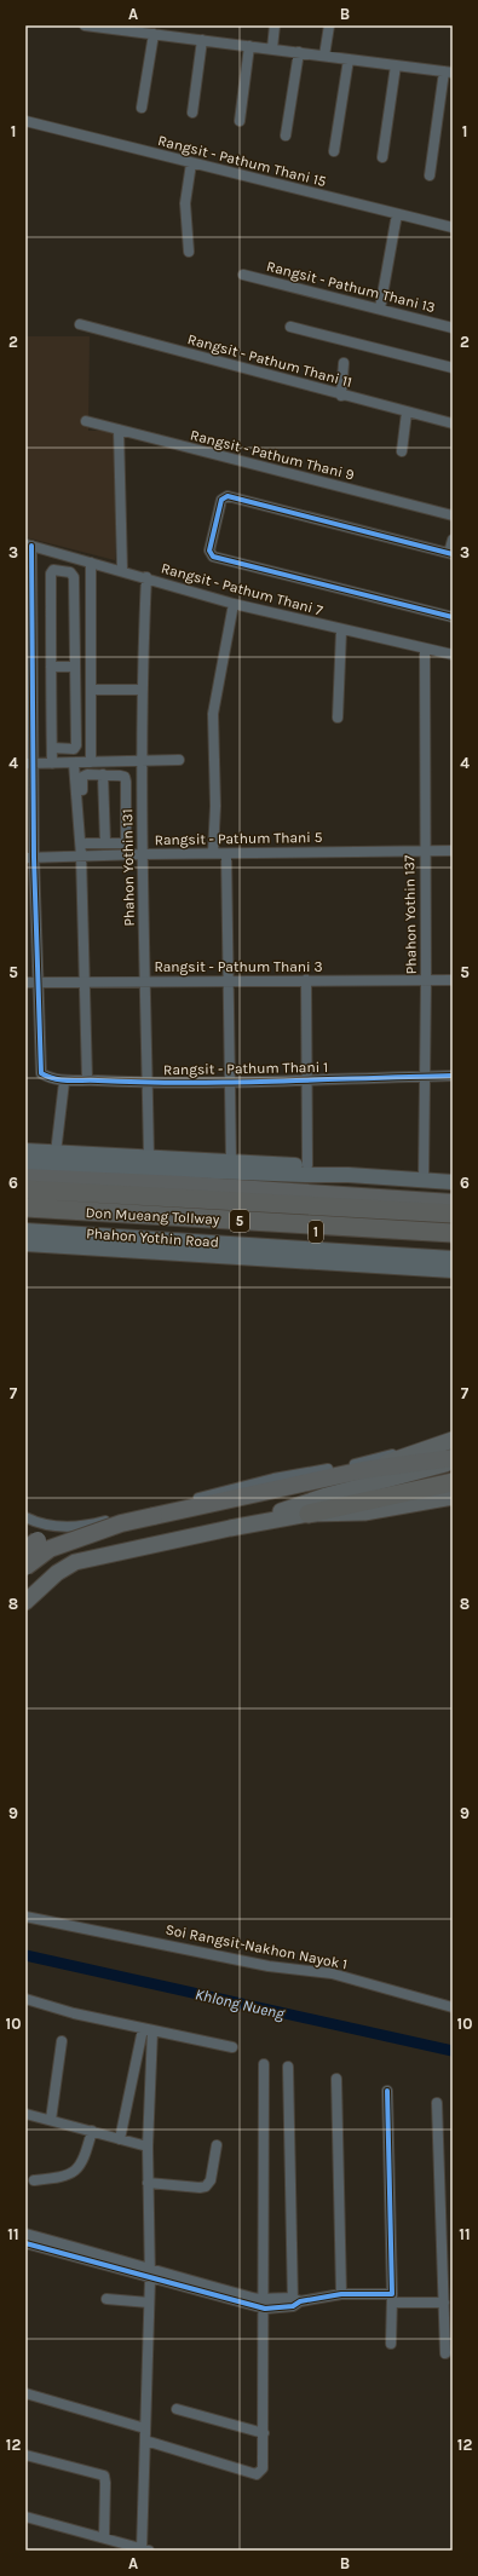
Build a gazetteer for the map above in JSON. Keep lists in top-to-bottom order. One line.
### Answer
{"streets":{"highway":["Don Mueang Tollway","5","1","Phahon Yothin Road"],"street":["Rangsit - Pathum Thani 15","Rangsit - Pathum Thani 13","Rangsit - Pathum Thani 11","Rangsit - Pathum Thani 9","Rangsit - Pathum Thani 7","Rangsit - Pathum Thani 5","Phahon Yothin 131","Phahon Yothin 137","Rangsit - Pathum Thani 3","Rangsit - Pathum Thani 1","Soi Rangsit-Nakhon Nayok 1"]},"crossings":[["Rangsit - Pathum Thani 7","Phahon Yothin 131"],["Rangsit - Pathum Thani 7","Phahon Yothin 137"],["Rangsit - Pathum Thani 5","Phahon Yothin 131"],["Rangsit - Pathum Thani 5","Phahon Yothin 137"],["Phahon Yothin 131","Rangsit - Pathum Thani 3"],["Phahon Yothin 131","Rangsit - Pathum Thani 1"],["Phahon Yothin 137","Rangsit - Pathum Thani 3"],["Phahon Yothin 137","Rangsit - Pathum Thani 1"],["Rangsit - Pathum Thani 3","Rangsit - Pathum Thani 1"]],"water":["Khlong Nueng"],"grid":{"columns":["A","B"],"rows":["1","2","3","4","5","6","7","8","9","10","11","12"]}}
